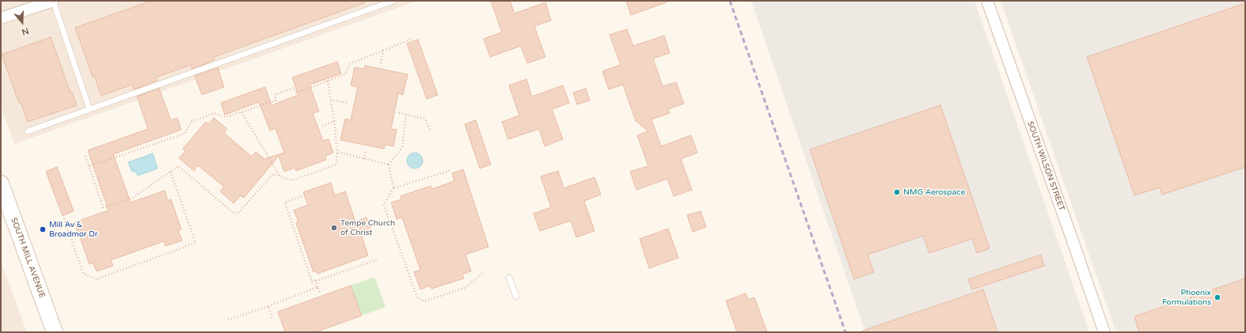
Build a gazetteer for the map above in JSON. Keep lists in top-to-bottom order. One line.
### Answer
{"streets":{"main road":["SOUTH MILL AVENUE"],"street":["SOUTH WILSON STREET"]},"places":["NMG Aerospace","Tempe Church of Christ","Mill Av & Broadmor Dr","Phoenix Formulations"],"north":"bottom"}
